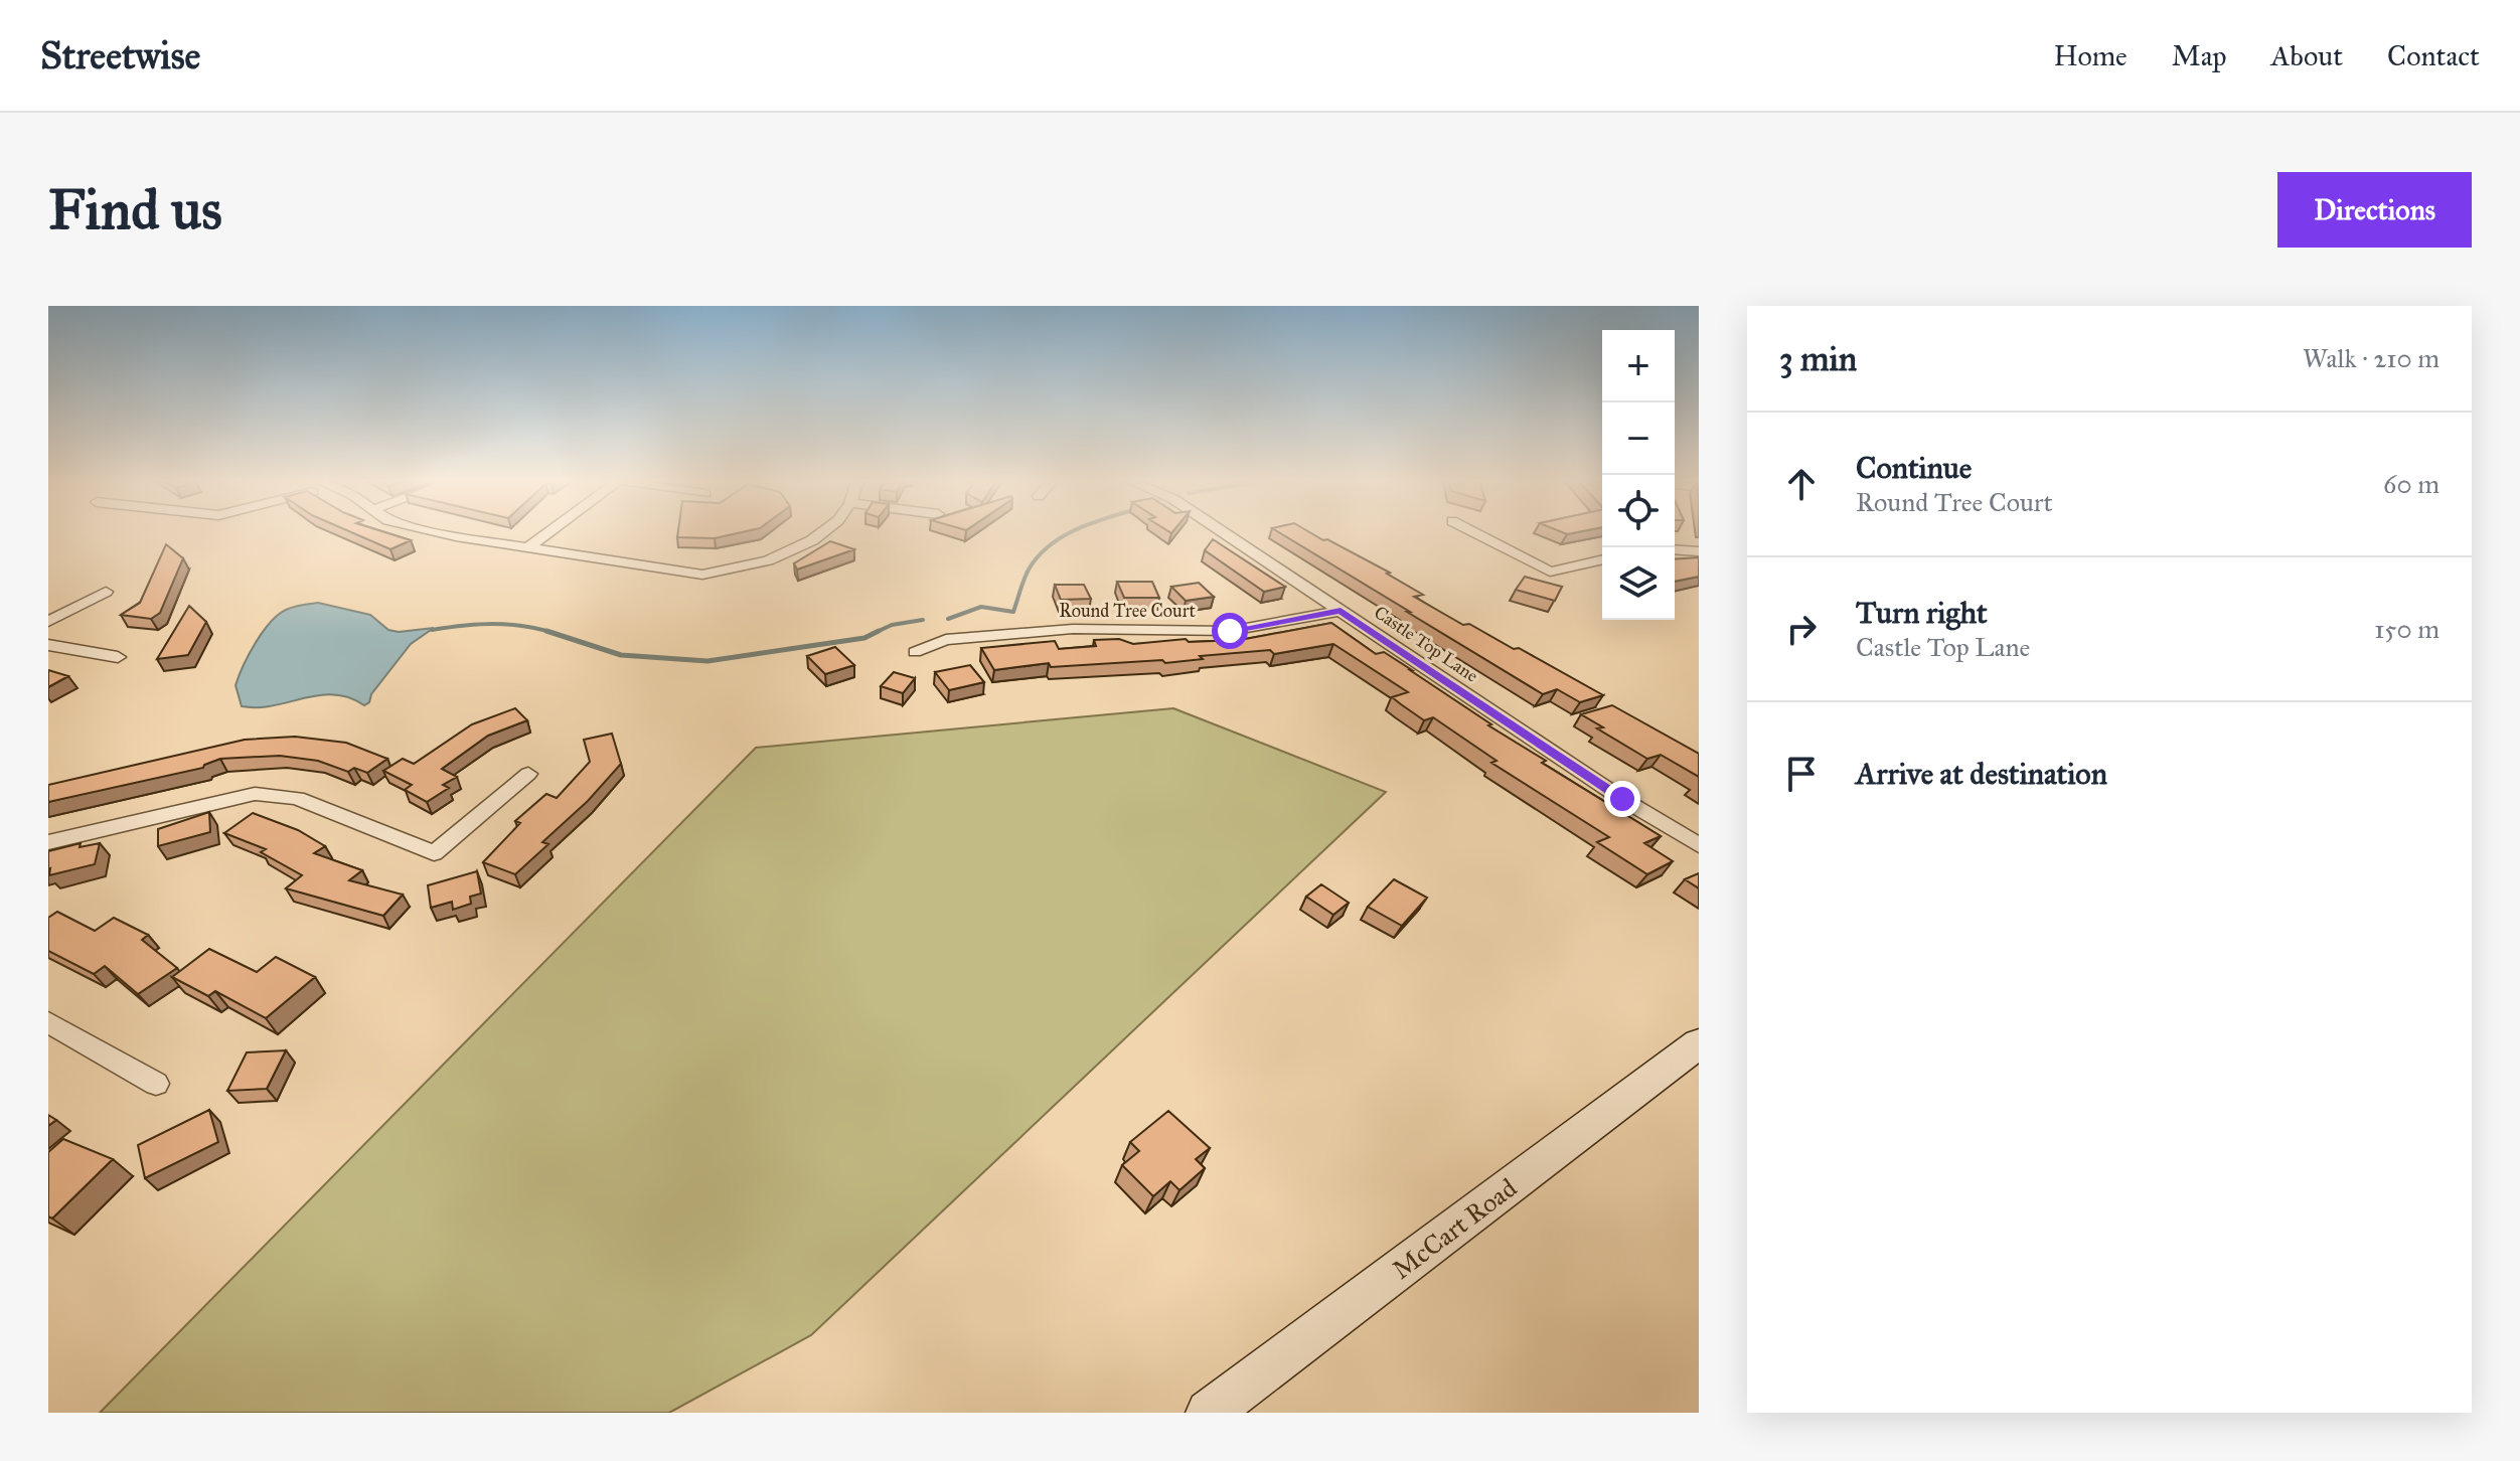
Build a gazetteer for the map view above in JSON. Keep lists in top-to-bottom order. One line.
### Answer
{"streets":{"street":["Round Tree Court","Castle Top Lane","McCart Road"]},"crossings":[["Round Tree Court","Castle Top Lane"]],"page":{"header":"Streetwise","nav":["Home","Map","About","Contact"],"buttons":"Directions","title":"Find us","heading":["3 min","Walk · 210 m"],"map_buttons":["+","−"],"list":[["Continue","Round Tree Court","60 m"],["Turn right","Castle Top Lane","150 m"],"Arrive at destination"]}}
